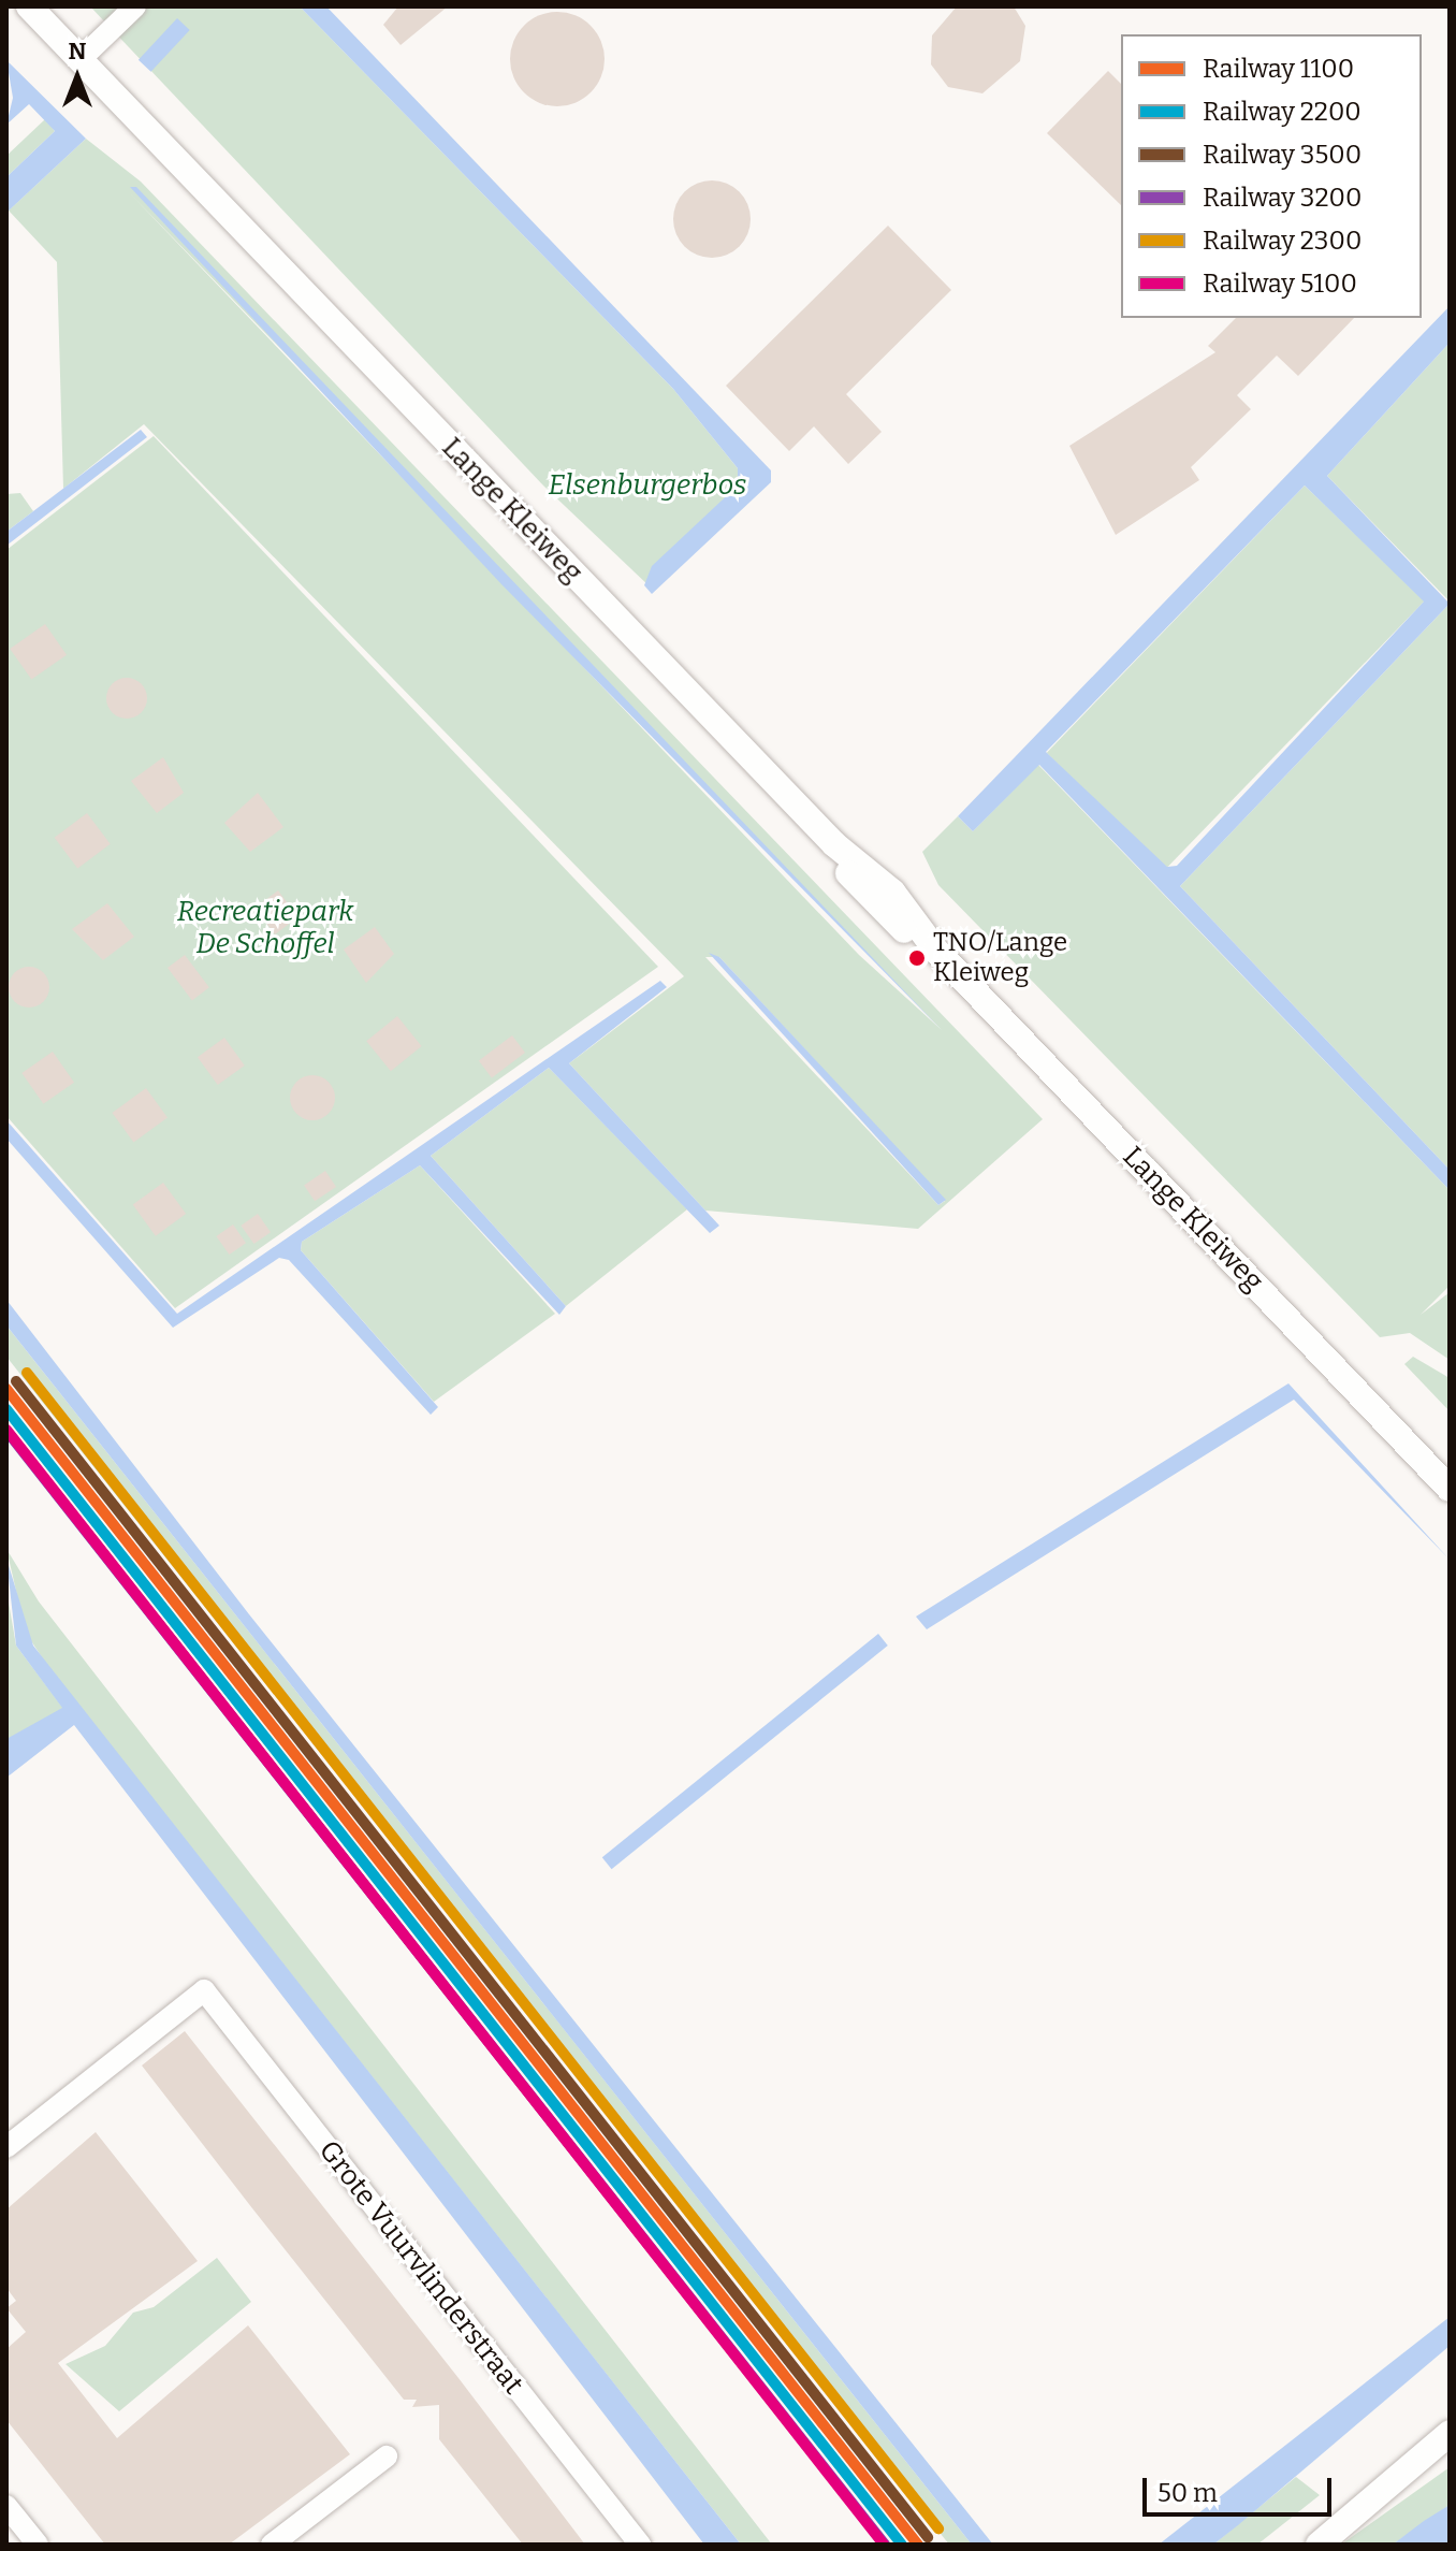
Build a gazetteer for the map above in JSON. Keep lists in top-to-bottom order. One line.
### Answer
{"streets":{"street":["Lange Kleiweg","Grote Vuurvlinderstraat"]},"parks":["Elsenburgerbos","Recreatiepark De Schoffel"],"places":["TNO/Lange Kleiweg"],"lines":["rail line 2300","rail line 3500","rail line 1100","rail line 2200","rail line 5100","rail line 3200"],"legend":["Railway 1100","Railway 2200","Railway 3500","Railway 3200","Railway 2300","Railway 5100"],"scale_bar":"50 m","north":"top"}
